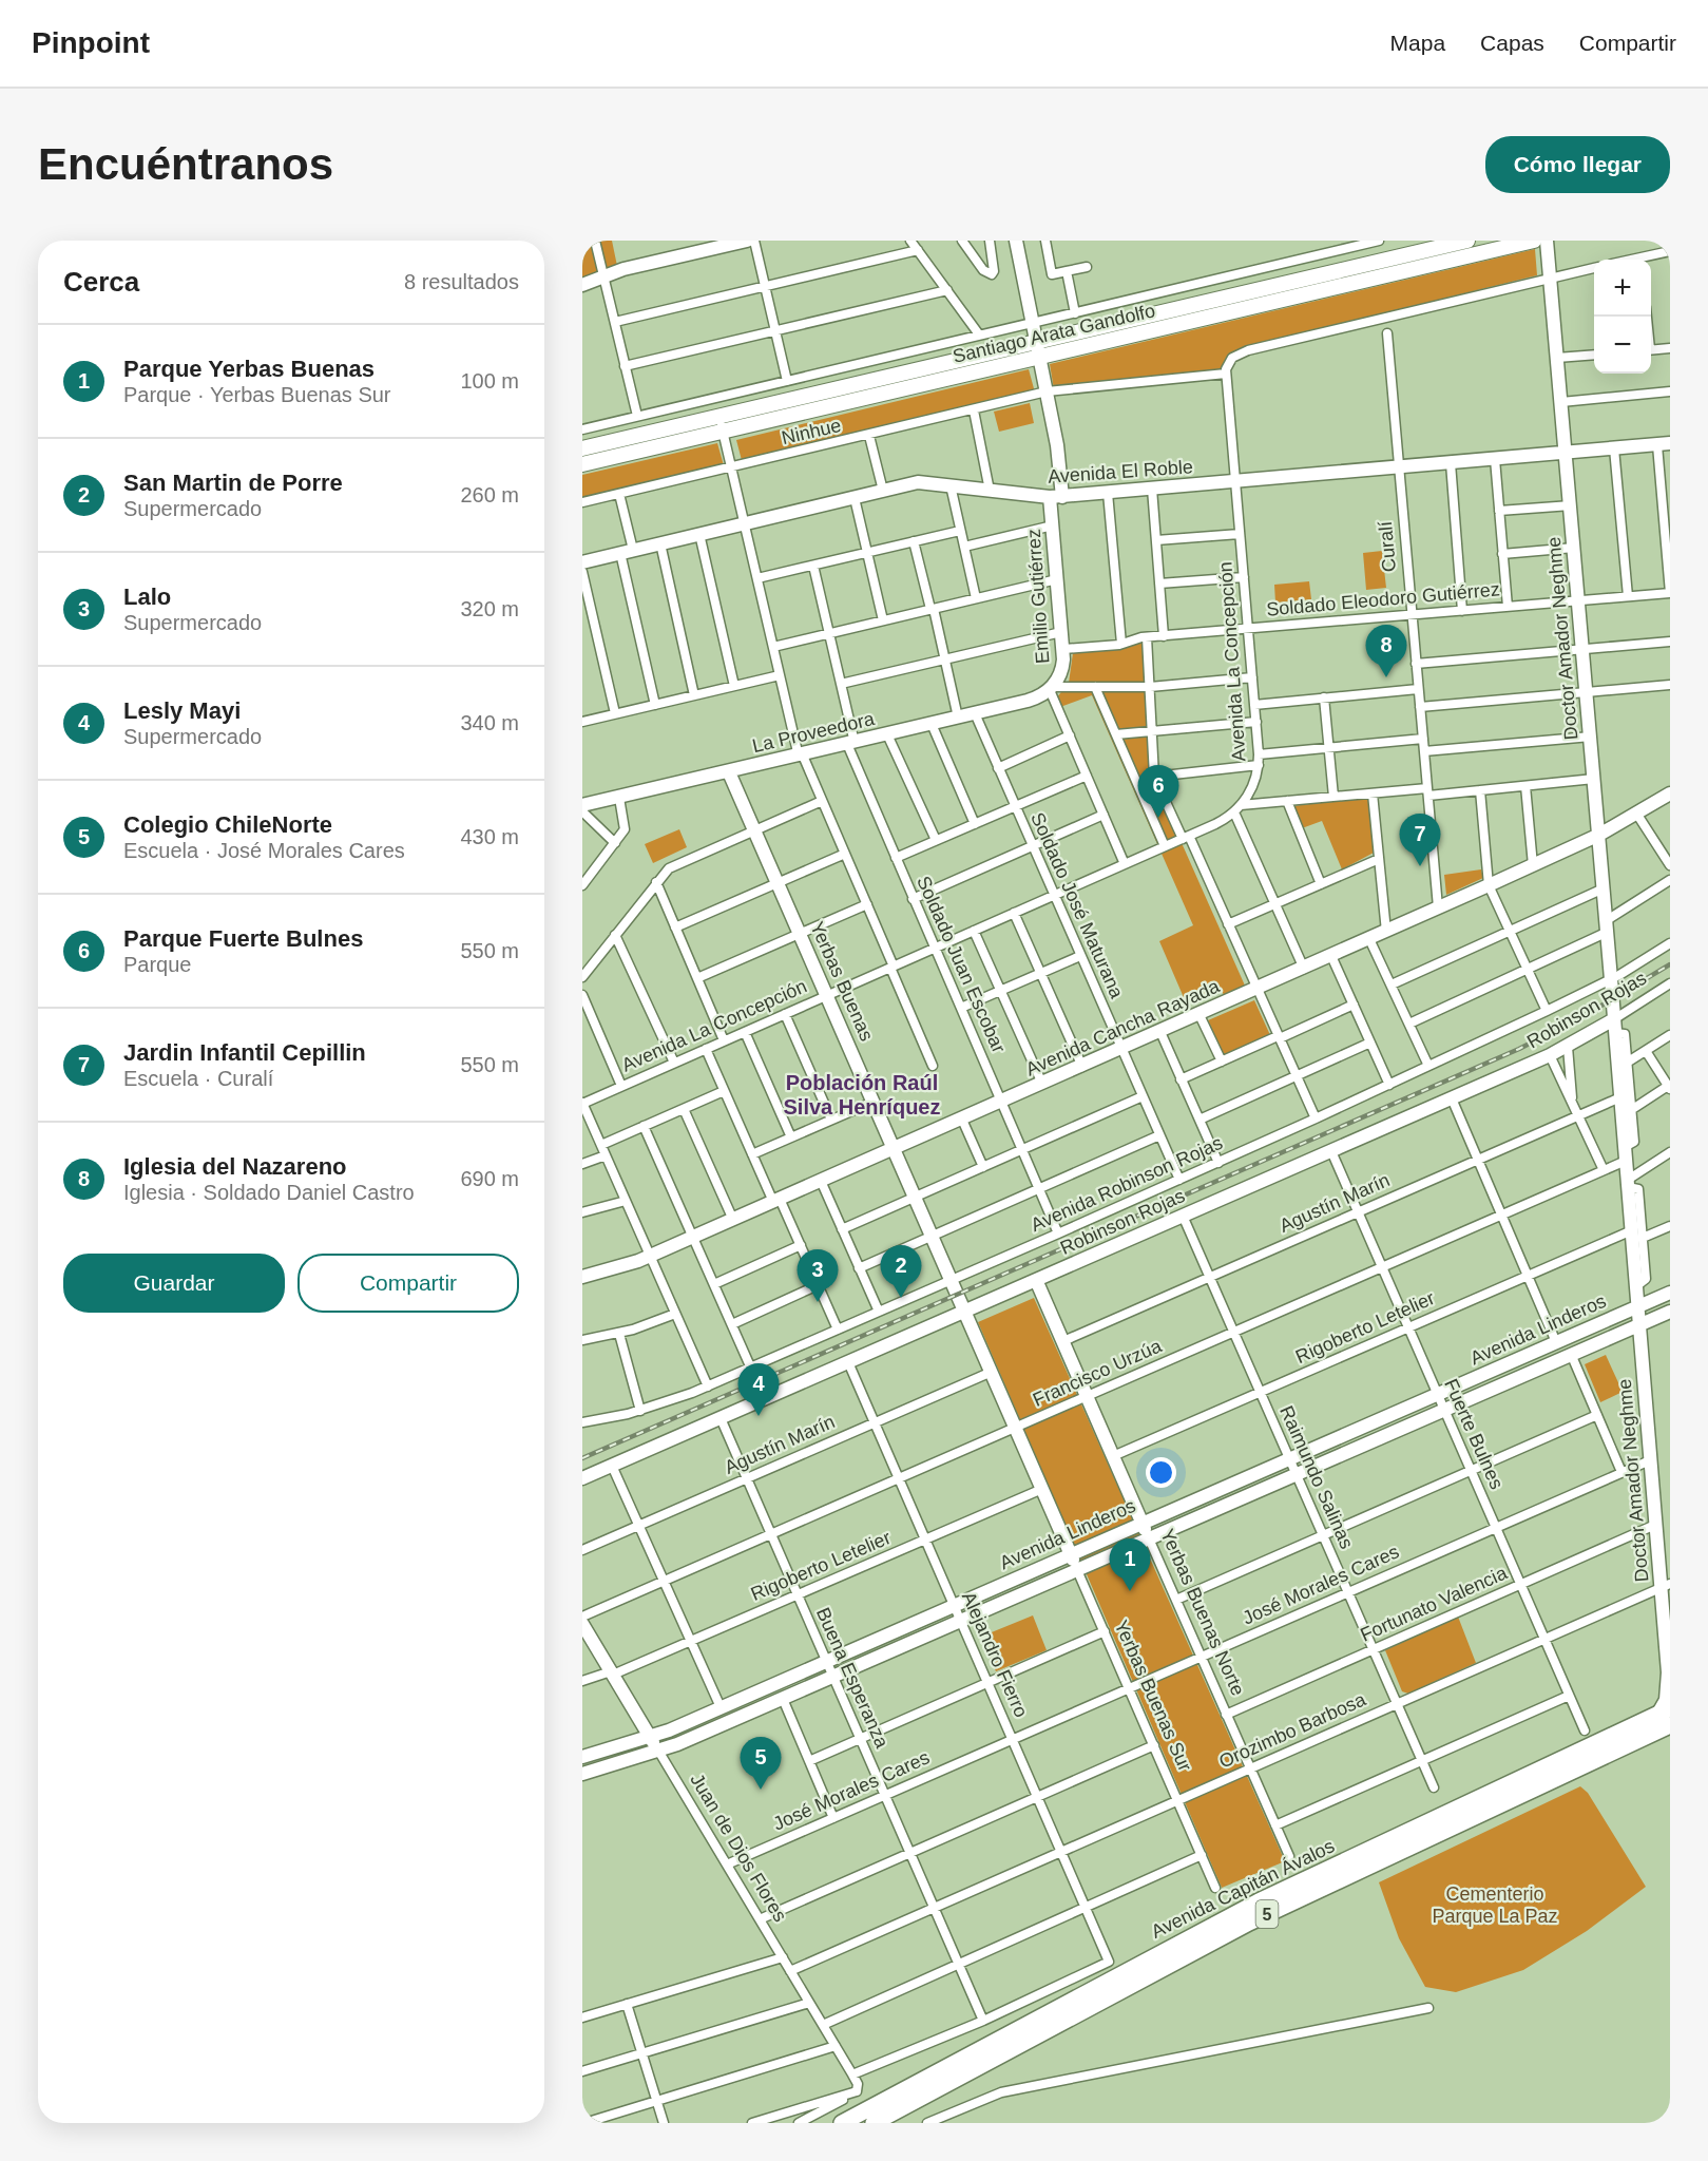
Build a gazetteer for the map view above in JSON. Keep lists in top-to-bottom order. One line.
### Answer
{"streets":{"highway":["Avenida Capitán Ávalos","5"],"main road":["Santiago Arata Gandolfo"],"street":["Ninhue","Avenida El Roble","Curalí","Emilio Gutiérrez","Soldado Eleodoro Gutiérrez","Doctor Amador Neghme","Avenida La Concepción","La Proveedora","Soldado José Maturana","Soldado Juan Escobar","Yerbas Buenas","Robinson Rojas","Avenida Cancha Rayada","Avenida Robinson Rojas","Agustín Marín","Rigoberto Letelier","Avenida Linderos","Francisco Urzúa","Fuerte Bulnes","Raimundo Salinas","José Morales Cares","Fortunato Valencia","Yerbas Buenas Norte","Alejandro Fierro","Buena Esperanza","Yerbas Buenas Sur","Orozimbo Barbosa","Juan de Dios Flores"]},"crossings":[["Santiago Arata Gandolfo","Emilio Gutiérrez"],["Ninhue","Emilio Gutiérrez"],["Ninhue","Avenida La Concepción"],["Avenida El Roble","Curalí"],["Avenida El Roble","Emilio Gutiérrez"],["Avenida El Roble","Doctor Amador Neghme"],["Avenida El Roble","Avenida La Concepción"],["Curalí","Soldado Eleodoro Gutiérrez"],["Curalí","Avenida Cancha Rayada"],["Emilio Gutiérrez","Soldado Eleodoro Gutiérrez"],["Emilio Gutiérrez","La Proveedora"],["Soldado Eleodoro Gutiérrez","Doctor Amador Neghme"],["Soldado Eleodoro Gutiérrez","Avenida La Concepción"],["Doctor Amador Neghme","Robinson Rojas"],["Doctor Amador Neghme","Avenida Cancha Rayada"],["Doctor Amador Neghme","Avenida Robinson Rojas"],["Doctor Amador Neghme","Agustín Marín"],["Doctor Amador Neghme","Rigoberto Letelier"],["Doctor Amador Neghme","Avenida Linderos"],["Doctor Amador Neghme","Francisco Urzúa"],["Doctor Amador Neghme","José Morales Cares"],["Doctor Amador Neghme","Fortunato Valencia"],["Doctor Amador Neghme","Orozimbo Barbosa"],["Doctor Amador Neghme","Avenida Capitán Ávalos"],["Avenida La Concepción","Soldado José Maturana"],["Avenida La Concepción","Soldado Juan Escobar"],["Avenida La Concepción","Yerbas Buenas"],["La Proveedora","Soldado José Maturana"],["La Proveedora","Soldado Juan Escobar"],["La Proveedora","Yerbas Buenas"],["Soldado José Maturana","Avenida Cancha Rayada"],["Soldado José Maturana","Avenida Robinson Rojas"],["Soldado Juan Escobar","Avenida Cancha Rayada"],["Soldado Juan Escobar","Avenida Robinson Rojas"],["Yerbas Buenas","Robinson Rojas"],["Yerbas Buenas","Avenida Cancha Rayada"],["Yerbas Buenas","Avenida Robinson Rojas"],["Yerbas Buenas","Yerbas Buenas Sur"],["Robinson Rojas","Fuerte Bulnes"],["Robinson Rojas","Raimundo Salinas"],["Robinson Rojas","Yerbas Buenas Norte"],["Robinson Rojas","Alejandro Fierro"],["Robinson Rojas","Buena Esperanza"],["Robinson Rojas","Yerbas Buenas Sur"],["Agustín Marín","Fuerte Bulnes"],["Agustín Marín","Raimundo Salinas"],["Agustín Marín","Yerbas Buenas Norte"],["Agustín Marín","Alejandro Fierro"],["Agustín Marín","Buena Esperanza"],["Agustín Marín","Yerbas Buenas Sur"],["Rigoberto Letelier","Fuerte Bulnes"],["Rigoberto Letelier","Raimundo Salinas"],["Rigoberto Letelier","Yerbas Buenas Norte"],["Rigoberto Letelier","Alejandro Fierro"],["Rigoberto Letelier","Buena Esperanza"],["Rigoberto Letelier","Yerbas Buenas Sur"],["Rigoberto Letelier","Juan de Dios Flores"],["Avenida Linderos","Fuerte Bulnes"],["Avenida Linderos","Raimundo Salinas"],["Avenida Linderos","Yerbas Buenas Norte"],["Avenida Linderos","Alejandro Fierro"],["Avenida Linderos","Buena Esperanza"],["Avenida Linderos","Yerbas Buenas Sur"],["Avenida Linderos","Juan de Dios Flores"],["Francisco Urzúa","Fuerte Bulnes"],["Francisco Urzúa","Raimundo Salinas"],["Francisco Urzúa","Yerbas Buenas Norte"],["Francisco Urzúa","Alejandro Fierro"],["Francisco Urzúa","Buena Esperanza"],["Francisco Urzúa","Yerbas Buenas Sur"],["Fuerte Bulnes","José Morales Cares"],["Fuerte Bulnes","Fortunato Valencia"],["Fuerte Bulnes","Orozimbo Barbosa"],["Raimundo Salinas","José Morales Cares"],["Raimundo Salinas","Fortunato Valencia"],["Raimundo Salinas","Orozimbo Barbosa"],["José Morales Cares","Yerbas Buenas Norte"],["José Morales Cares","Alejandro Fierro"],["José Morales Cares","Buena Esperanza"],["José Morales Cares","Yerbas Buenas Sur"],["José Morales Cares","Juan de Dios Flores"],["Fortunato Valencia","Yerbas Buenas Norte"],["Yerbas Buenas Norte","Orozimbo Barbosa"],["Alejandro Fierro","Buena Esperanza"],["Alejandro Fierro","Orozimbo Barbosa"],["Buena Esperanza","Orozimbo Barbosa"],["Yerbas Buenas Sur","Orozimbo Barbosa"],["Orozimbo Barbosa","Juan de Dios Flores"]],"districts":["Población Raúl Silva Henríquez"],"parks":["Cementerio Parque La Paz"],"page":{"header":"Pinpoint","nav":["Mapa","Capas","Compartir"],"buttons":["Cómo llegar",["Guardar","Compartir"]],"title":"Encuéntranos","heading":["Cerca","8 resultados"],"map_buttons":["+","−"],"list":[{"mark":"1","name":"Parque Yerbas Buenas","note":"Parque · Yerbas Buenas Sur","value":"100 m"},{"mark":"2","name":"San Martin de Porre","note":"Supermercado","value":"260 m"},{"mark":"3","name":"Lalo","note":"Supermercado","value":"320 m"},{"mark":"4","name":"Lesly Mayi","note":"Supermercado","value":"340 m"},{"mark":"5","name":"Colegio ChileNorte","note":"Escuela · José Morales Cares","value":"430 m"},{"mark":"6","name":"Parque Fuerte Bulnes","note":"Parque","value":"550 m"},{"mark":"7","name":"Jardin Infantil Cepillin","note":"Escuela · Curalí","value":"550 m"},{"mark":"8","name":"Iglesia del Nazareno","note":"Iglesia · Soldado Daniel Castro","value":"690 m"}],"pins":["8","6","7","2","3","4","1","5"]}}
